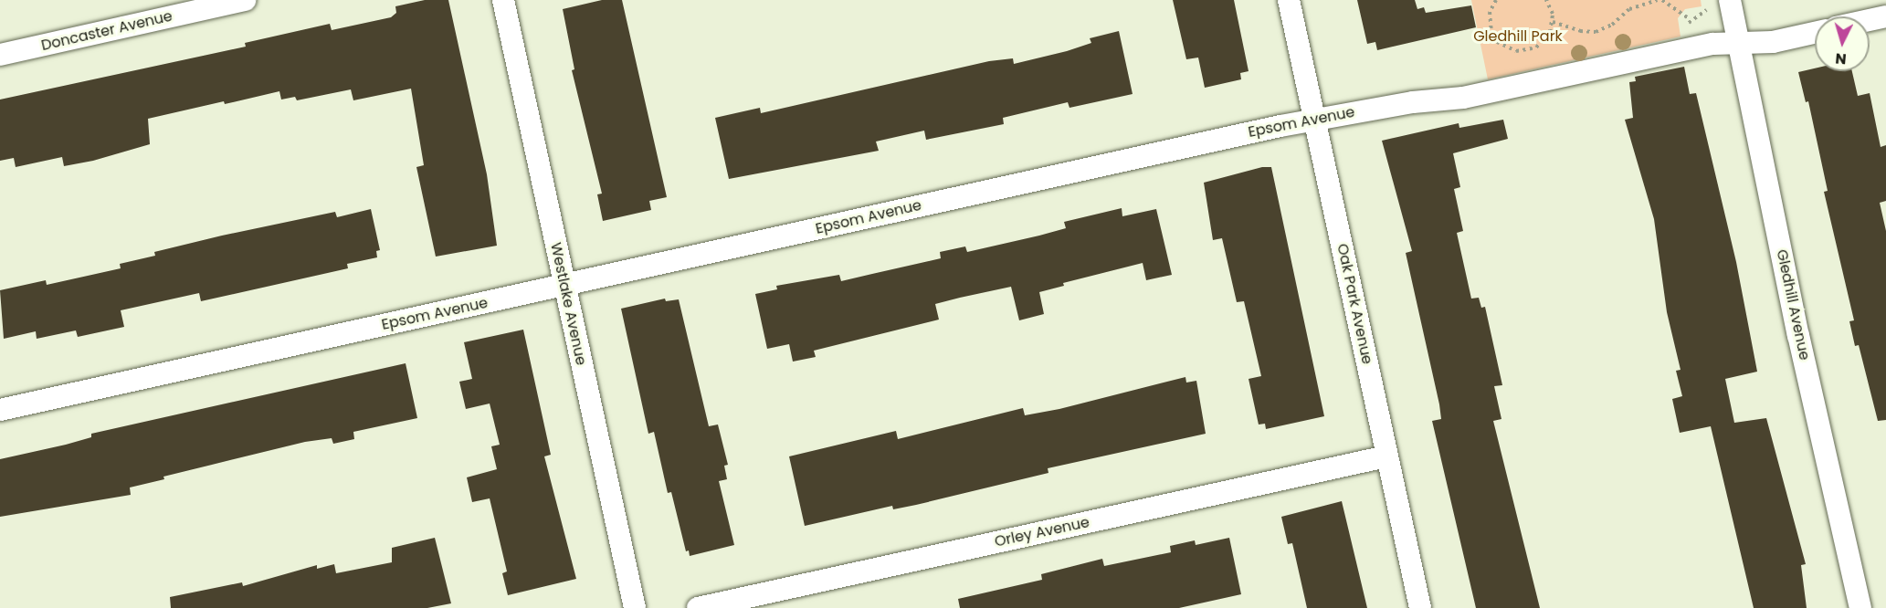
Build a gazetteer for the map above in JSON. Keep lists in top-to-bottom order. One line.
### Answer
{"streets":{"street":["Doncaster Avenue","Epsom Avenue","Westlake Avenue","Oak Park Avenue","Gledhill Avenue","Orley Avenue"]},"crossings":[["Epsom Avenue","Westlake Avenue"],["Epsom Avenue","Oak Park Avenue"],["Epsom Avenue","Gledhill Avenue"],["Oak Park Avenue","Orley Avenue"]],"parks":["Gledhill Park"],"north":"bottom"}
